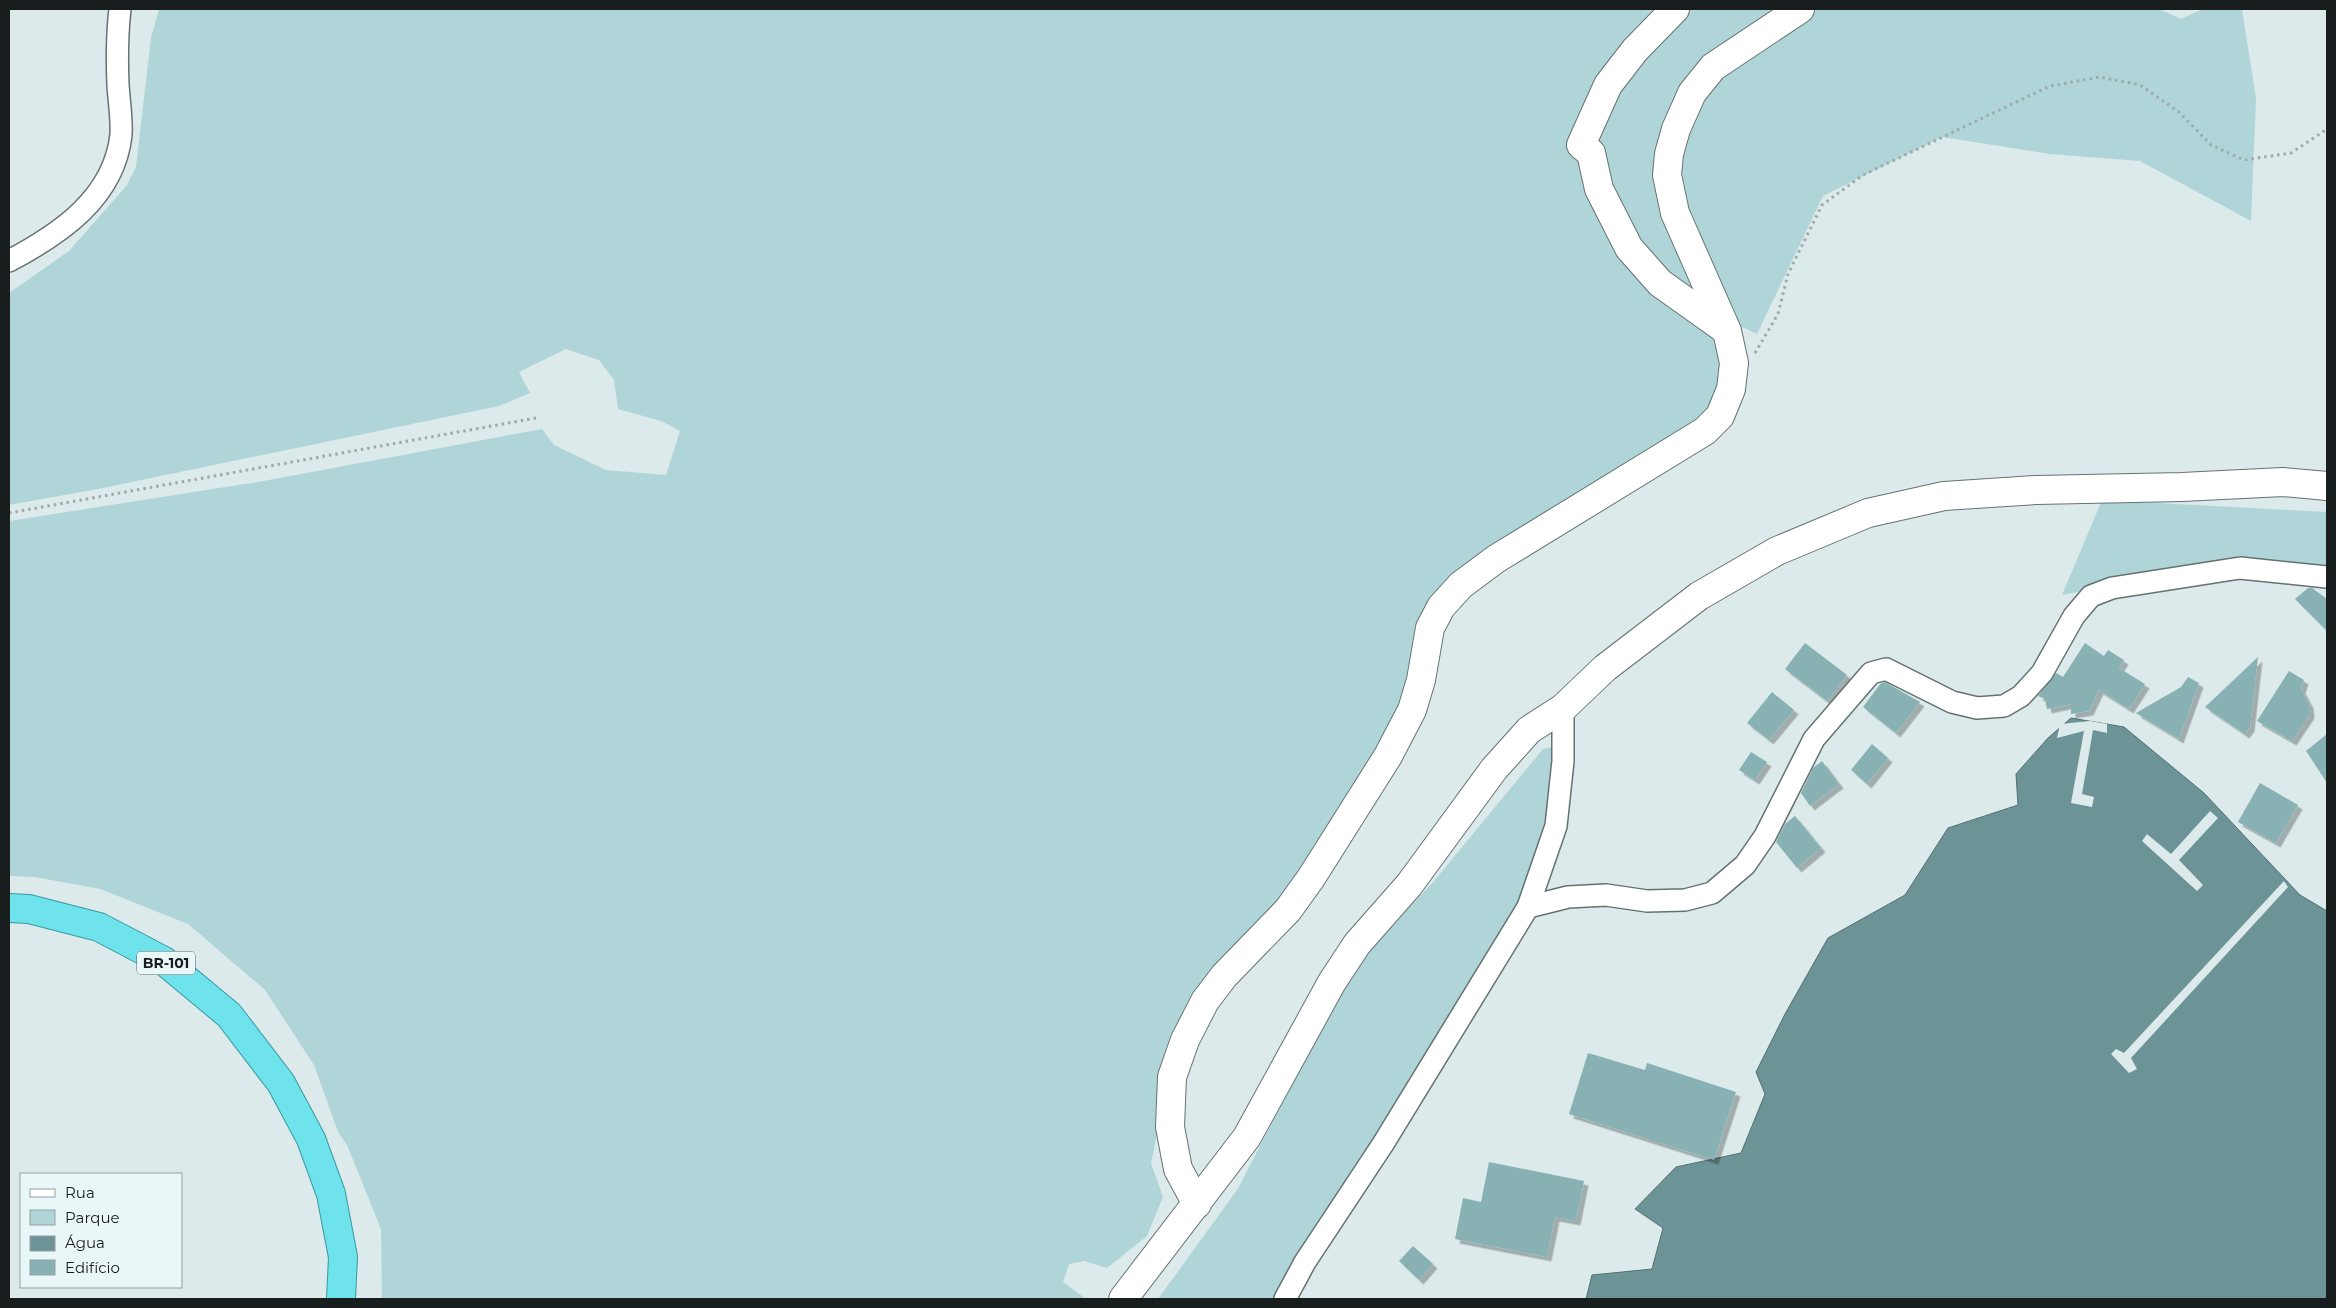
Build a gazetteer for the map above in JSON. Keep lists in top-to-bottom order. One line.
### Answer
{"streets":{"highway":["BR-101"]},"legend":["Rua","Parque","Água","Edifício"]}
